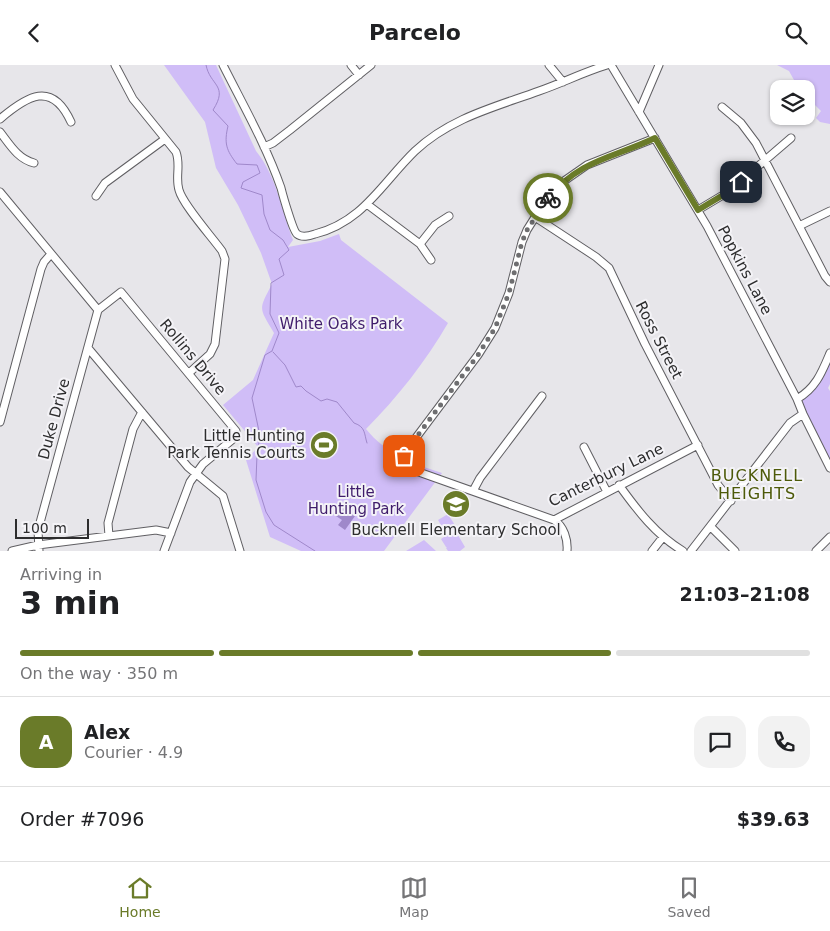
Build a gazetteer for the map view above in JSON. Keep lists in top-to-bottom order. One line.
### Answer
{"streets":{"street":["Popkins Lane","Ross Street","Rollins Drive","Duke Drive","Canterbury Lane"]},"crossings":[["Ross Street","Canterbury Lane"],["Rollins Drive","Duke Drive"]],"districts":["BUCKNELL HEIGHTS"],"parks":["White Oaks Park","Little Hunting Park"],"places":{"sports":["Little Hunting Park Tennis Courts"],"school or university":["Bucknell Elementary School"]},"scale_bar":"100 m","page":{"header":"Parcelo","scale":"100 m","heading":["3 min","Arriving in","21:03–21:08"],"panel":["Alex","Courier · 4.9","Order #7096","$39.63"],"bar":"On the way · 350 m","round":"A","tabs":["Home","Map","Saved"]}}
